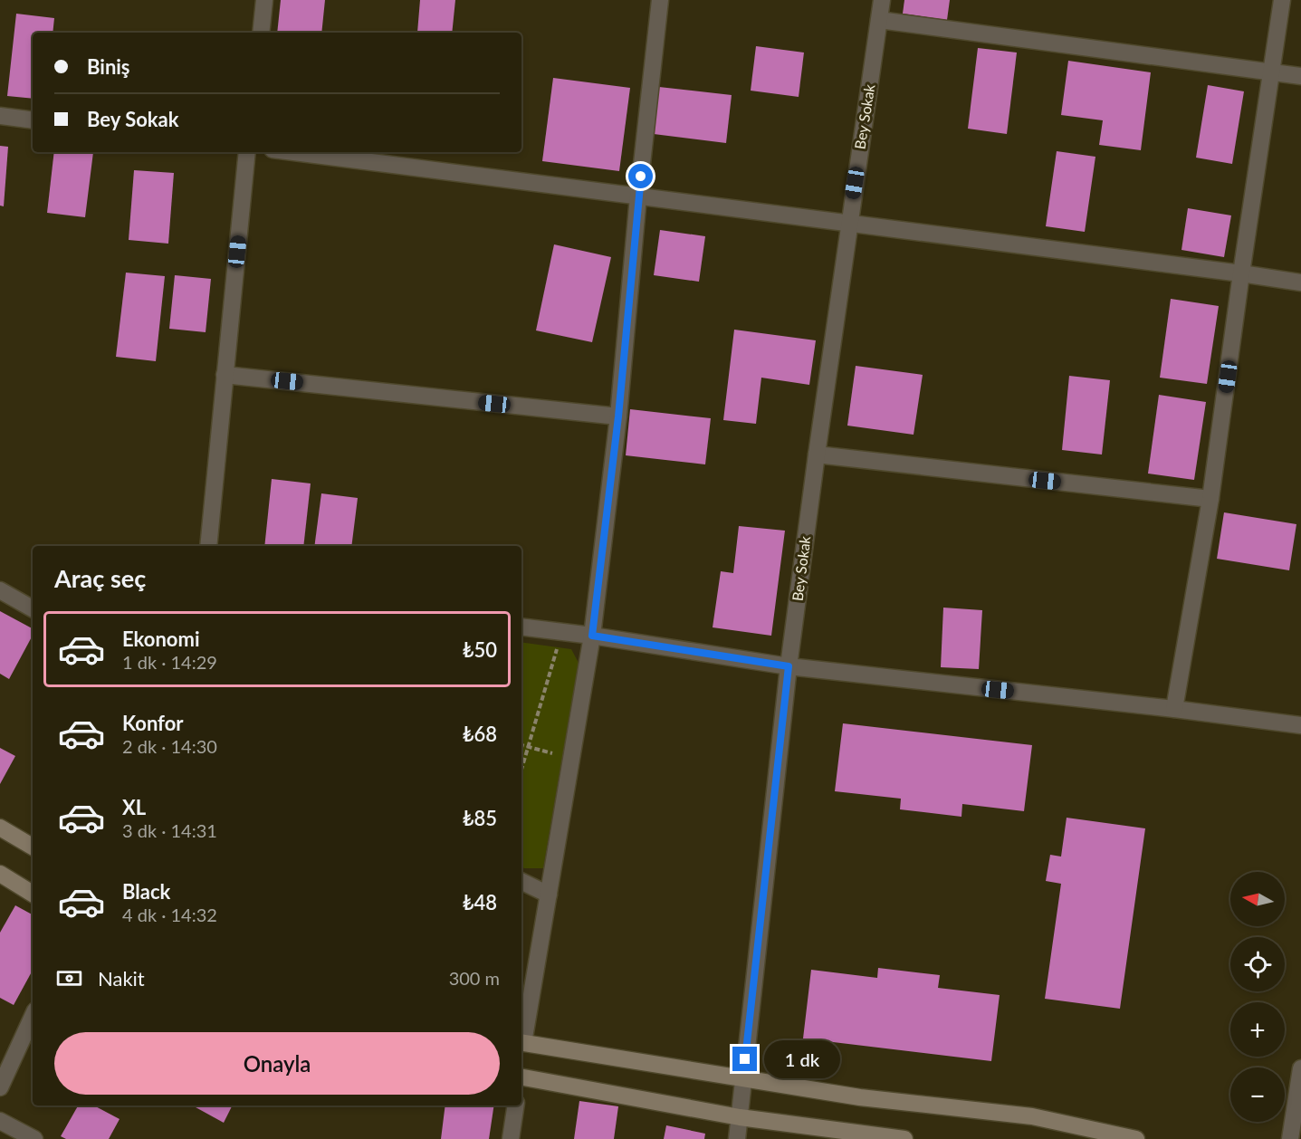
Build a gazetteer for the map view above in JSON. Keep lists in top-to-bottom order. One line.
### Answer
{"streets":{"street":["Bey Sokak"]},"north":"left","page":{"banner":["Biniş","Bey Sokak"],"heading":"Araç seç","list":[{"name":"Ekonomi","note":"1 dk · 14:29","value":"₺50"},{"name":"Konfor","note":"2 dk · 14:30","value":"₺68"},{"name":"XL","note":"3 dk · 14:31","value":"₺85"},{"name":"Black","note":"4 dk · 14:32","value":"₺48"}],"map_buttons":["+","−"],"pay":["Nakit","300 m"],"buttons":"Onayla","bubble":"1 dk"}}
